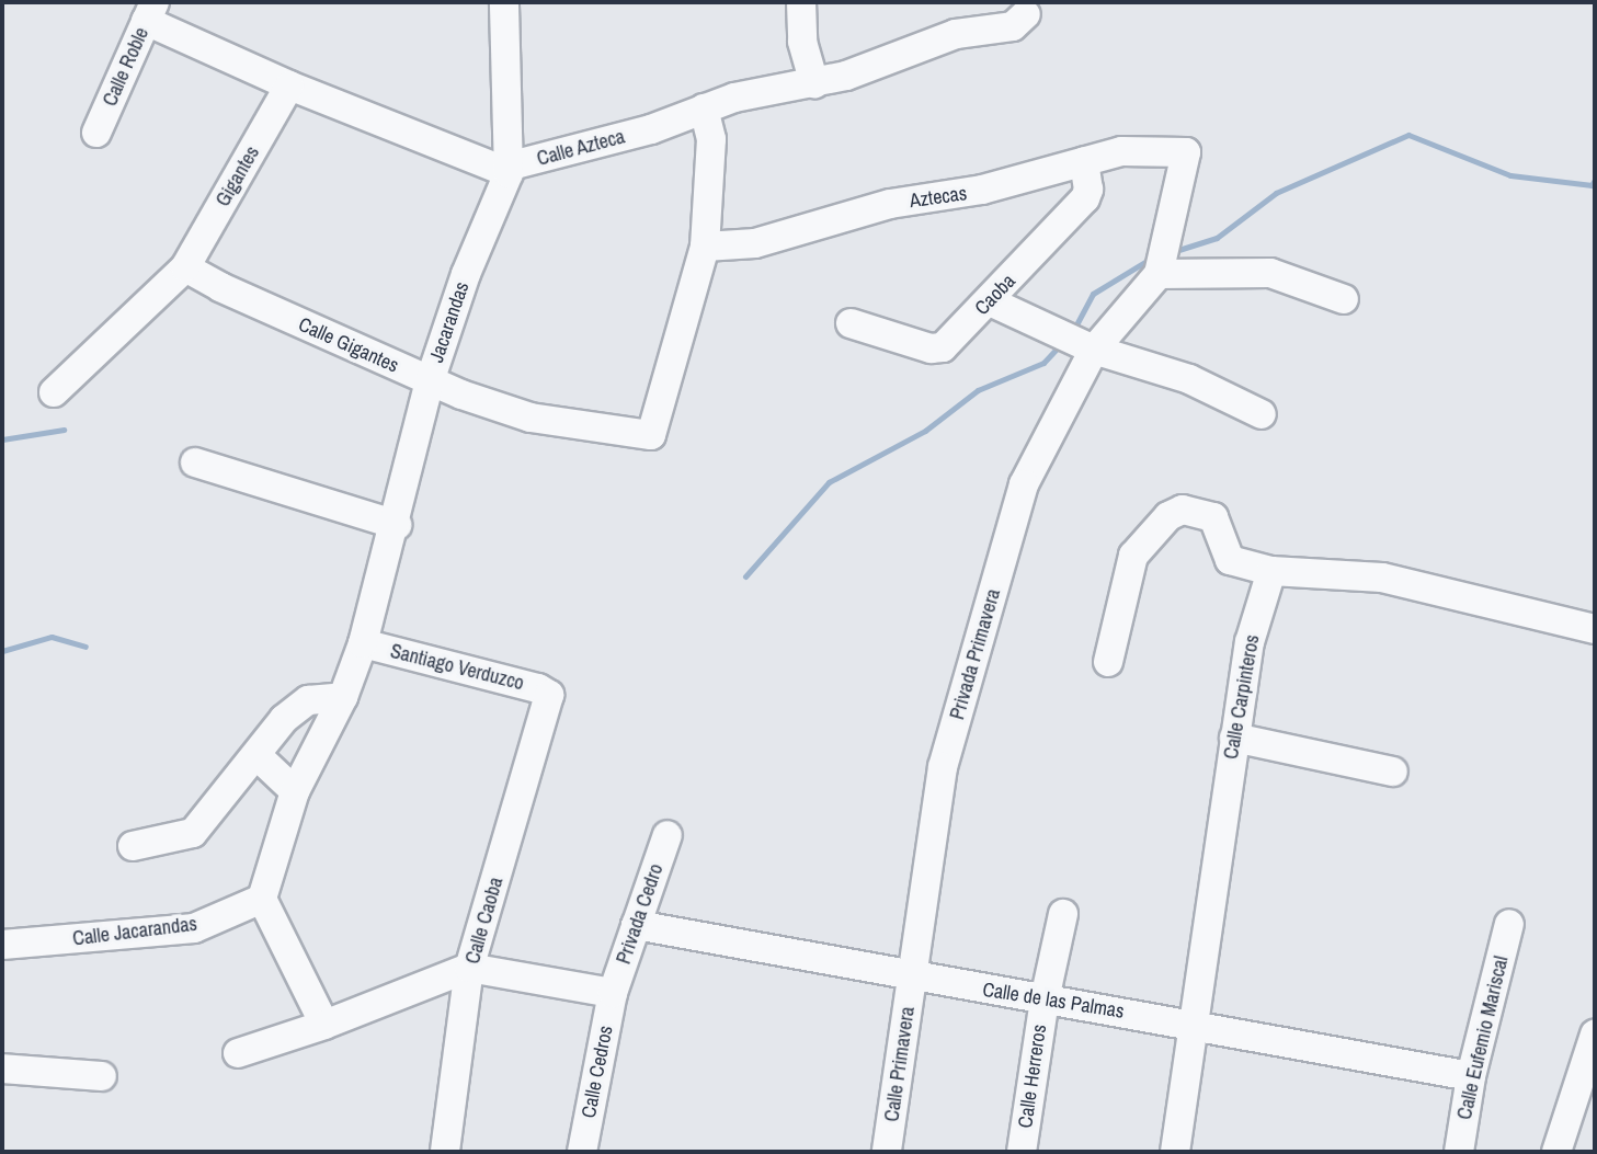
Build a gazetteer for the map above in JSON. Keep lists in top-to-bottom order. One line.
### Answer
{"streets":{"street":["Calle Roble","Calle Azteca","Gigantes","Aztecas","Caoba","Jacarandas","Calle Gigantes","Privada Primavera","Santiago Verduzco","Calle Carpinteros","Privada Cedro","Calle Caoba","Calle Jacarandas","Calle de las Palmas","Calle Eufemio Mariscal","Calle Primavera","Calle Cedros","Calle Herreros"]},"crossings":[["Calle Roble","Calle Azteca"],["Calle Azteca","Gigantes"],["Calle Azteca","Jacarandas"],["Gigantes","Calle Gigantes"],["Aztecas","Caoba"],["Aztecas","Calle Gigantes"],["Aztecas","Privada Primavera"],["Jacarandas","Calle Gigantes"],["Jacarandas","Santiago Verduzco"],["Privada Primavera","Calle de las Palmas"],["Privada Primavera","Calle Primavera"],["Santiago Verduzco","Calle Caoba"],["Calle Carpinteros","Calle de las Palmas"],["Privada Cedro","Calle de las Palmas"],["Privada Cedro","Calle Cedros"],["Calle de las Palmas","Calle Eufemio Mariscal"],["Calle de las Palmas","Calle Primavera"],["Calle de las Palmas","Calle Herreros"]]}
